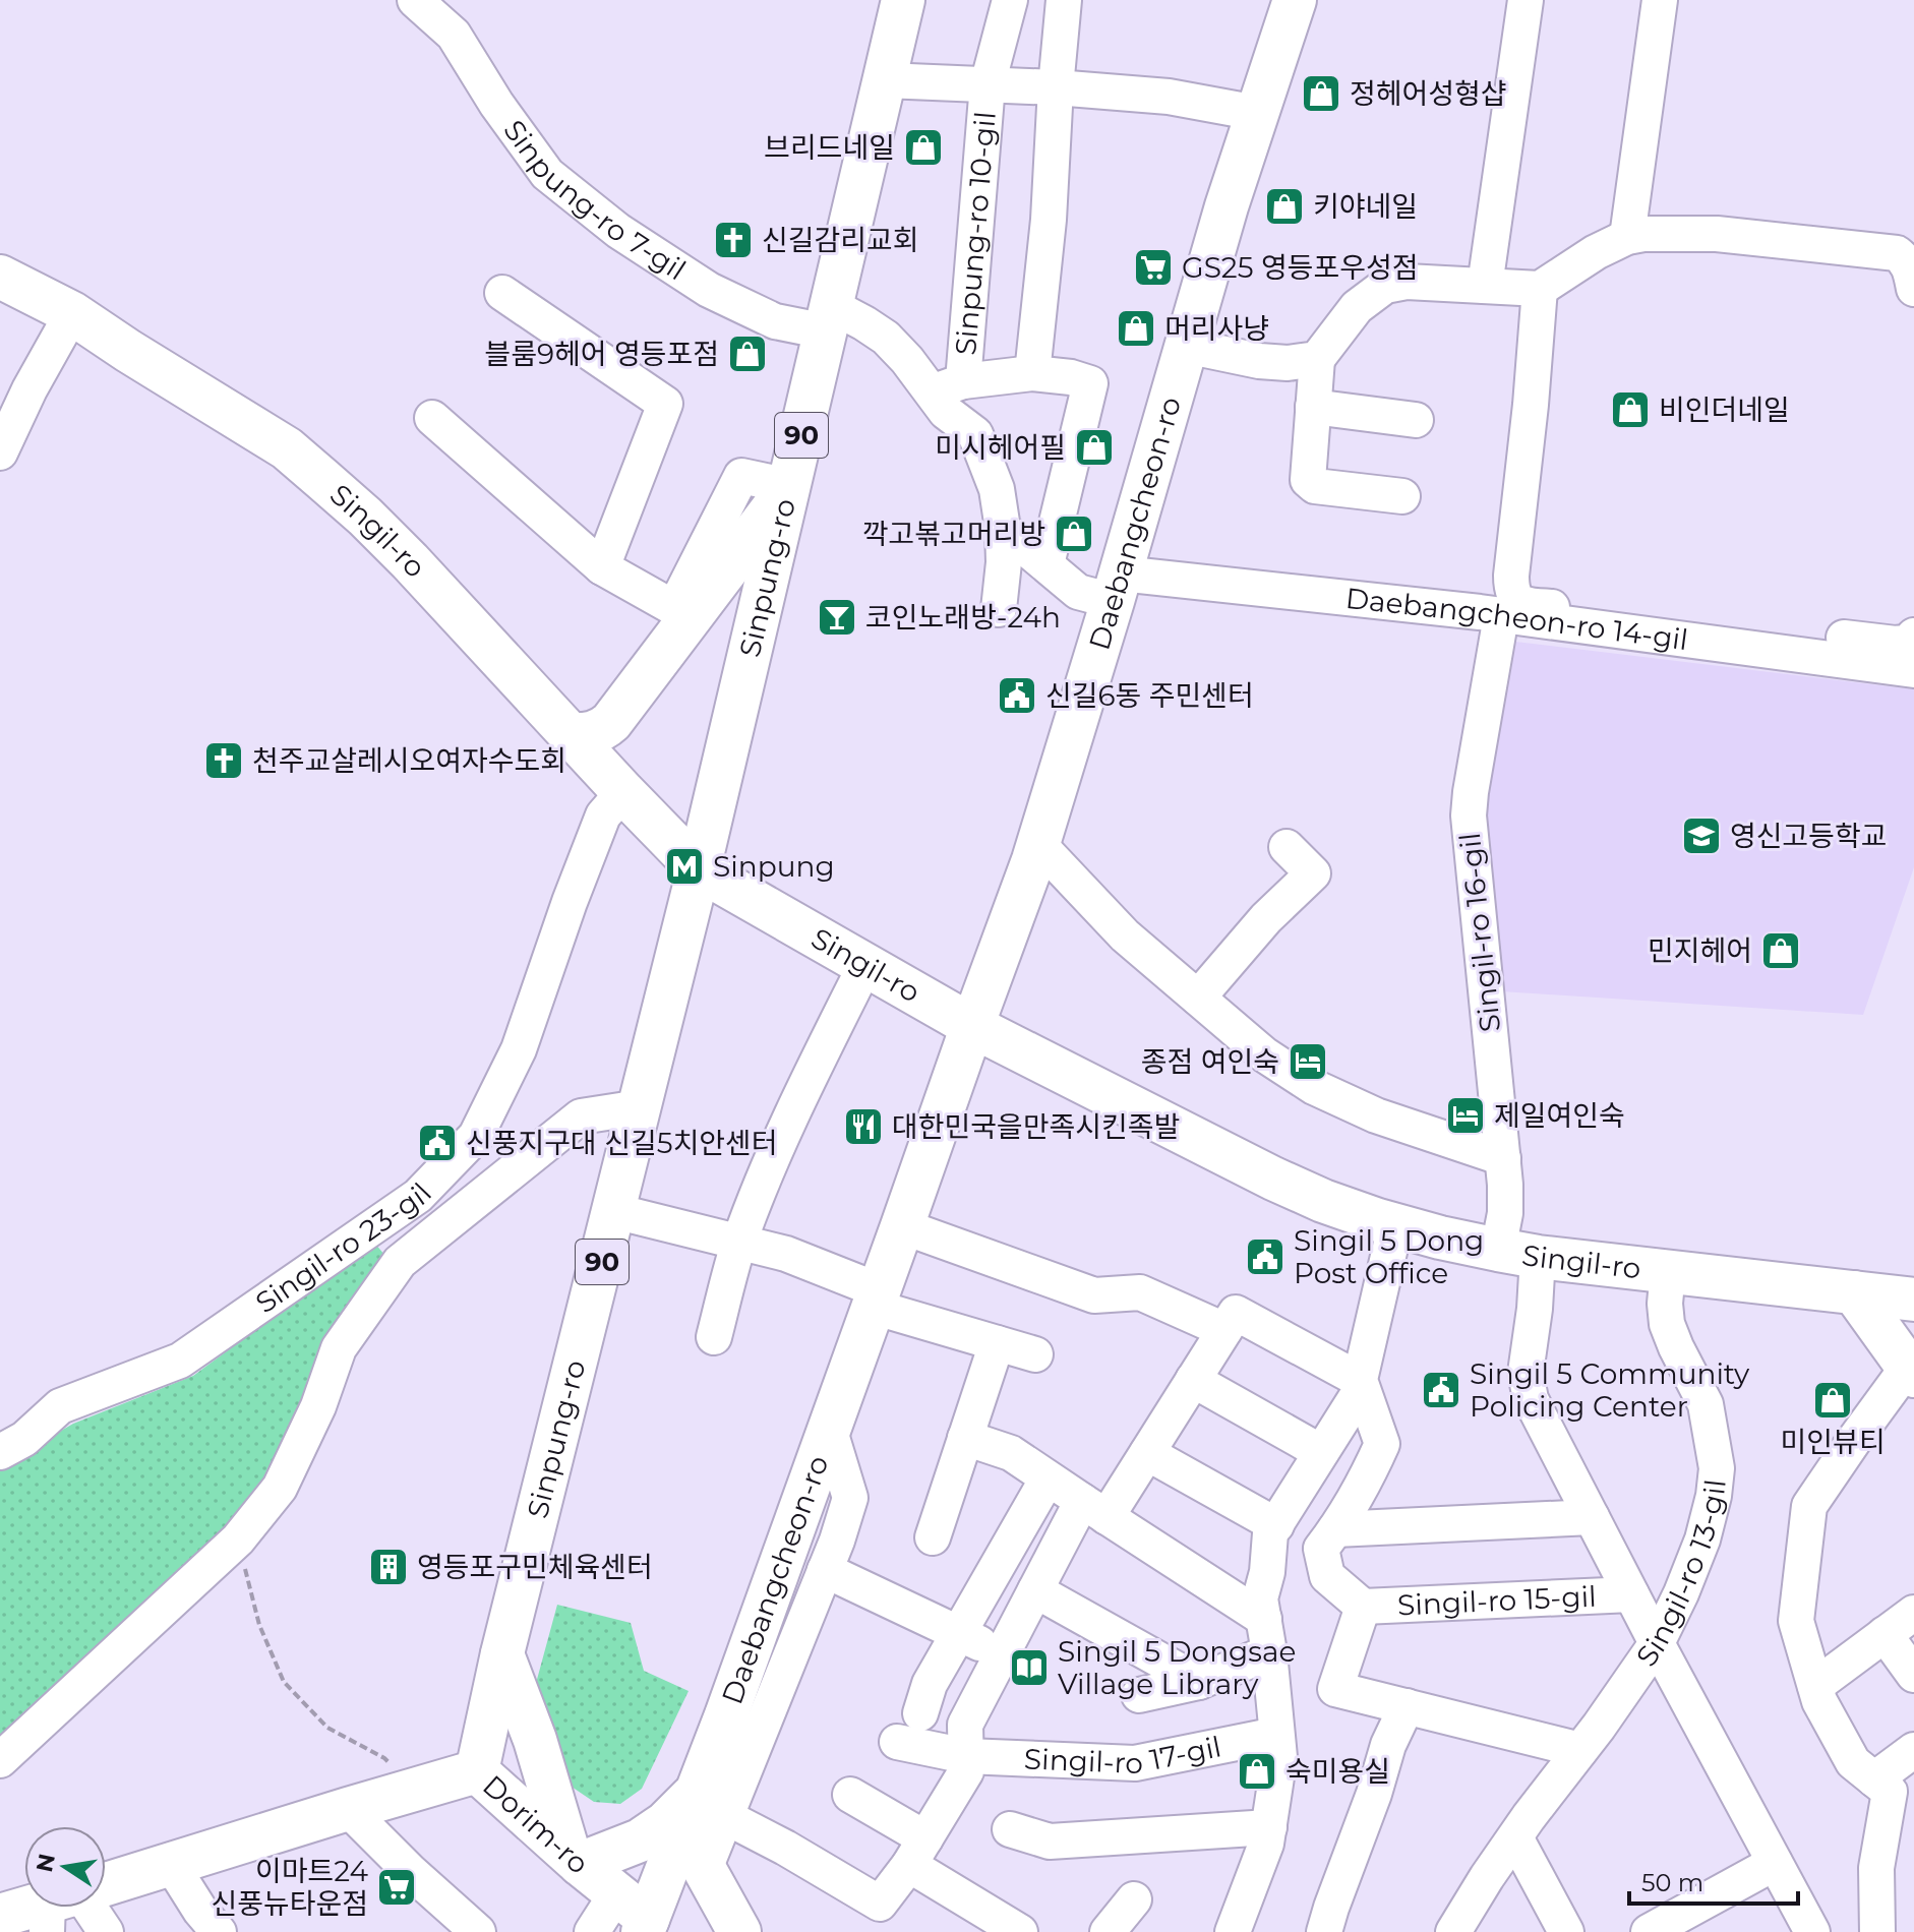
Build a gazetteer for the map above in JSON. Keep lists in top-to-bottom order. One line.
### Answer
{"streets":{"main road":["90","Daebangcheon-ro","Singil-ro","Sinpung-ro","Dorim-ro"],"street":["Sinpung-ro 7-gil","Sinpung-ro 10-gil","Daebangcheon-ro 14-gil","Singil-ro 16-gil","Singil-ro 23-gil","Singil-ro 13-gil","Singil-ro 15-gil","Singil-ro 17-gil"]},"crossings":[["Sinpung-ro 7-gil","Sinpung-ro 10-gil"],["Sinpung-ro 7-gil","Sinpung-ro"],["Sinpung-ro 7-gil","Daebangcheon-ro 14-gil"],["Sinpung-ro 10-gil","Daebangcheon-ro"],["Sinpung-ro 10-gil","Sinpung-ro"],["Daebangcheon-ro","Singil-ro"],["Daebangcheon-ro","Daebangcheon-ro 14-gil"],["Daebangcheon-ro","Dorim-ro"],["Singil-ro","Sinpung-ro"],["Singil-ro","Singil-ro 16-gil"],["Singil-ro","Singil-ro 23-gil"],["Singil-ro","Singil-ro 13-gil"],["Singil-ro","Singil-ro 15-gil"],["Sinpung-ro","Dorim-ro"],["Daebangcheon-ro 14-gil","Singil-ro 16-gil"],["Singil-ro 16-gil","Singil-ro 15-gil"],["Singil-ro 13-gil","Singil-ro 15-gil"]],"places":{"shop":["정헤어성형샵","브리드네일","키야네일","머리사냥","블룸9헤어 영등포점","비인더네일","미시헤어필","깍고볶고머리방","민지헤어","미인뷰티","숙미용실"],"church":["신길감리교회","천주교살레시오여자수도회"],"supermarket":["GS25 영등포우성점","이마트24 신풍뉴타운점"],"bar":["코인노래방-24h"],"public building":["신길6동 주민센터","신풍지구대 신길5치안센터","Singil 5 Dong Post Office","Singil 5 Community Policing Center"],"school or university":["영신고등학교"],"metro station":["Sinpung"],"hotel":["종점 여인숙","제일여인숙"],"restaurant":["대한민국을만족시킨족발"],"building":["영등포구민체육센터"],"library":["Singil 5 Dongsae Village Library"]},"scale_bar":"50 m","north":"left"}
